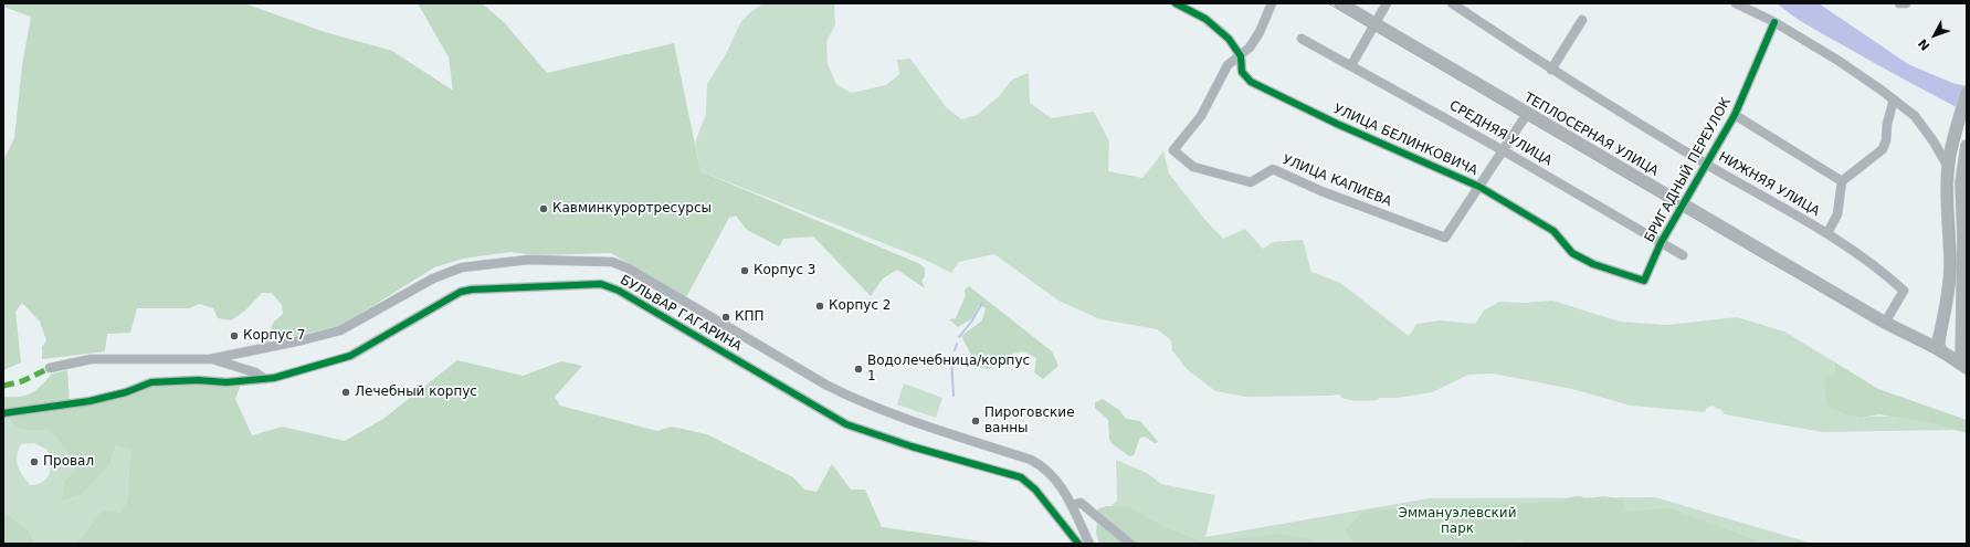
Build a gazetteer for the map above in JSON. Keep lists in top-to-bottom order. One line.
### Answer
{"streets":{"main road":["ТЕПЛОСЕРНАЯ УЛИЦА"],"street":["СРЕДНЯЯ УЛИЦА","УЛИЦА БЕЛИНКОВИЧА","БРИГАДНЫЙ ПЕРЕУЛОК","УЛИЦА КАПИЕВА","НИЖНЯЯ УЛИЦА","БУЛЬВАР ГАГАРИНА"]},"crossings":[["СРЕДНЯЯ УЛИЦА","БРИГАДНЫЙ ПЕРЕУЛОК"],["ТЕПЛОСЕРНАЯ УЛИЦА","БРИГАДНЫЙ ПЕРЕУЛОК"],["ТЕПЛОСЕРНАЯ УЛИЦА","НИЖНЯЯ УЛИЦА"],["УЛИЦА БЕЛИНКОВИЧА","БРИГАДНЫЙ ПЕРЕУЛОК"],["УЛИЦА БЕЛИНКОВИЧА","УЛИЦА КАПИЕВА"],["БРИГАДНЫЙ ПЕРЕУЛОК","НИЖНЯЯ УЛИЦА"]],"parks":["Эммануэлевский парк"],"places":["Кавминкурортресурсы","Корпус 3","Корпус 2","КПП","Корпус 7","Водолечебница/корпус 1","Лечебный корпус","Пироговские ванны","Провал"],"north":"bottom left"}
